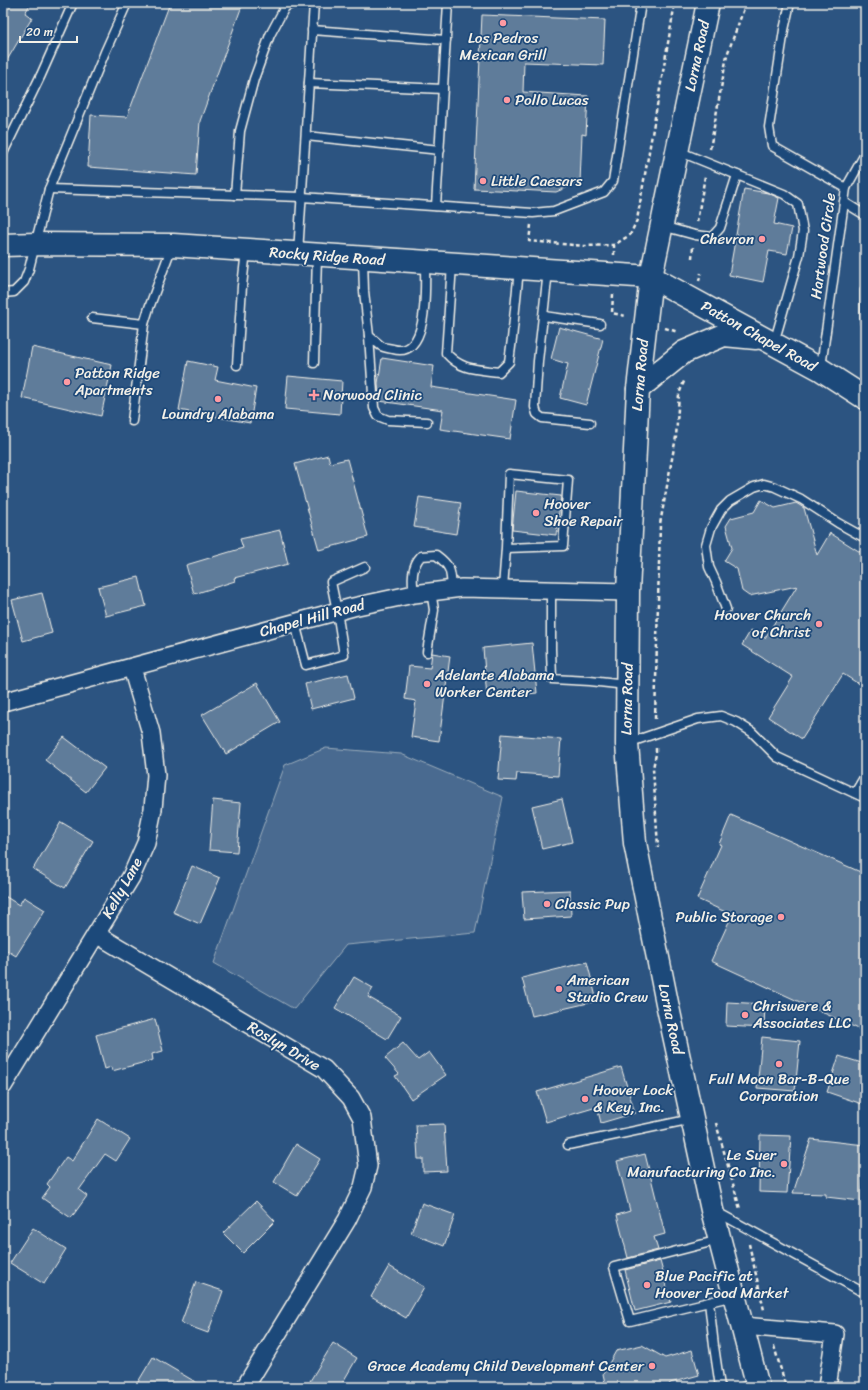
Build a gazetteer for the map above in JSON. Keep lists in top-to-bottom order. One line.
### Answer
{"streets":{"street":["Lorna Road","Rocky Ridge Road","Patton Chapel Road","Chapel Hill Road","Kelly Lane","Roslyn Drive"],"lane":["Hartwood Circle"]},"crossings":[["Lorna Road","Rocky Ridge Road"],["Lorna Road","Patton Chapel Road"],["Lorna Road","Chapel Hill Road"],["Hartwood Circle","Patton Chapel Road"],["Rocky Ridge Road","Patton Chapel Road"],["Chapel Hill Road","Kelly Lane"],["Kelly Lane","Roslyn Drive"]],"places":{"other":["Los Pedros Mexican Grill","Pollo Lucas","Little Caesars","Chevron","Patton Ridge Apartments","Loundry Alabama","Hoover Shoe Repair","Hoover Church of Christ","Adelante Alabama Worker Center","Classic Pup","Public Storage","American Studio Crew","Chriswere & Associates LLC","Full Moon Bar-B-Que Corporation","Hoover Lock & Key, Inc.","Le Suer Manufacturing Co Inc.","Blue Pacific at Hoover Food Market","Grace Academy Child Development Center"],"health":["Norwood Clinic"]},"scale_bar":"20 m"}
